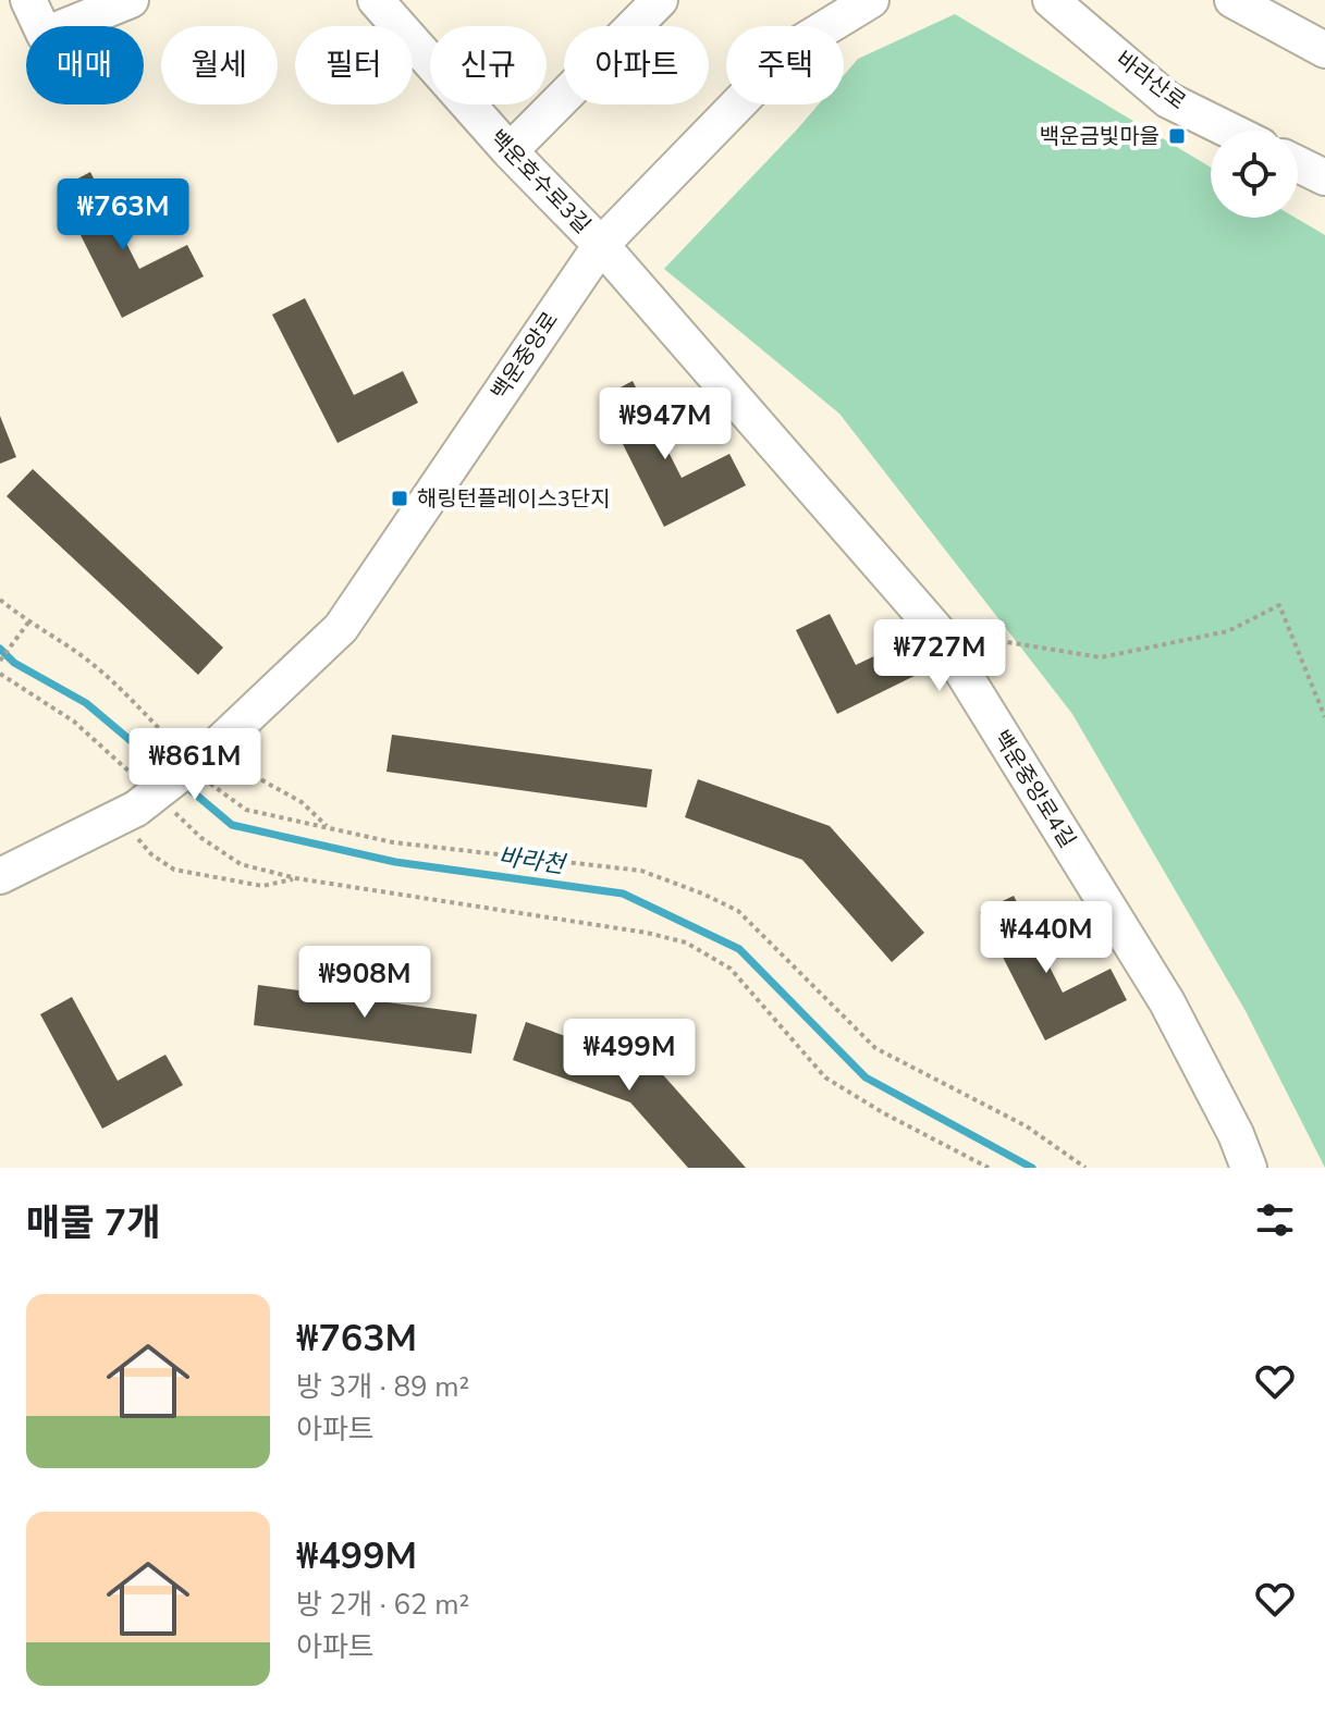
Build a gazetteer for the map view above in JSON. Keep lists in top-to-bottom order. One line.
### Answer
{"streets":{"street":["바라산로","백운호수로3길","백운중앙로","백운중앙로4길"]},"crossings":[["백운호수로3길","백운중앙로"],["백운호수로3길","백운중앙로4길"],["백운중앙로","백운중앙로4길"]],"water":["바라천"],"places":{"transit":["백운금빛마을","해링턴플레이스3단지"]},"page":{"chip":["매매","월세","필터","신규","아파트","주택"],"price":["₩763M","₩947M","₩727M","₩861M","₩440M","₩908M","₩499M"],"heading":"매물 7개","list":[{"name":"₩763M","note":"방 3개 · 89 m² · 아파트"},{"name":"₩499M","note":"방 2개 · 62 m² · 아파트"}]}}
